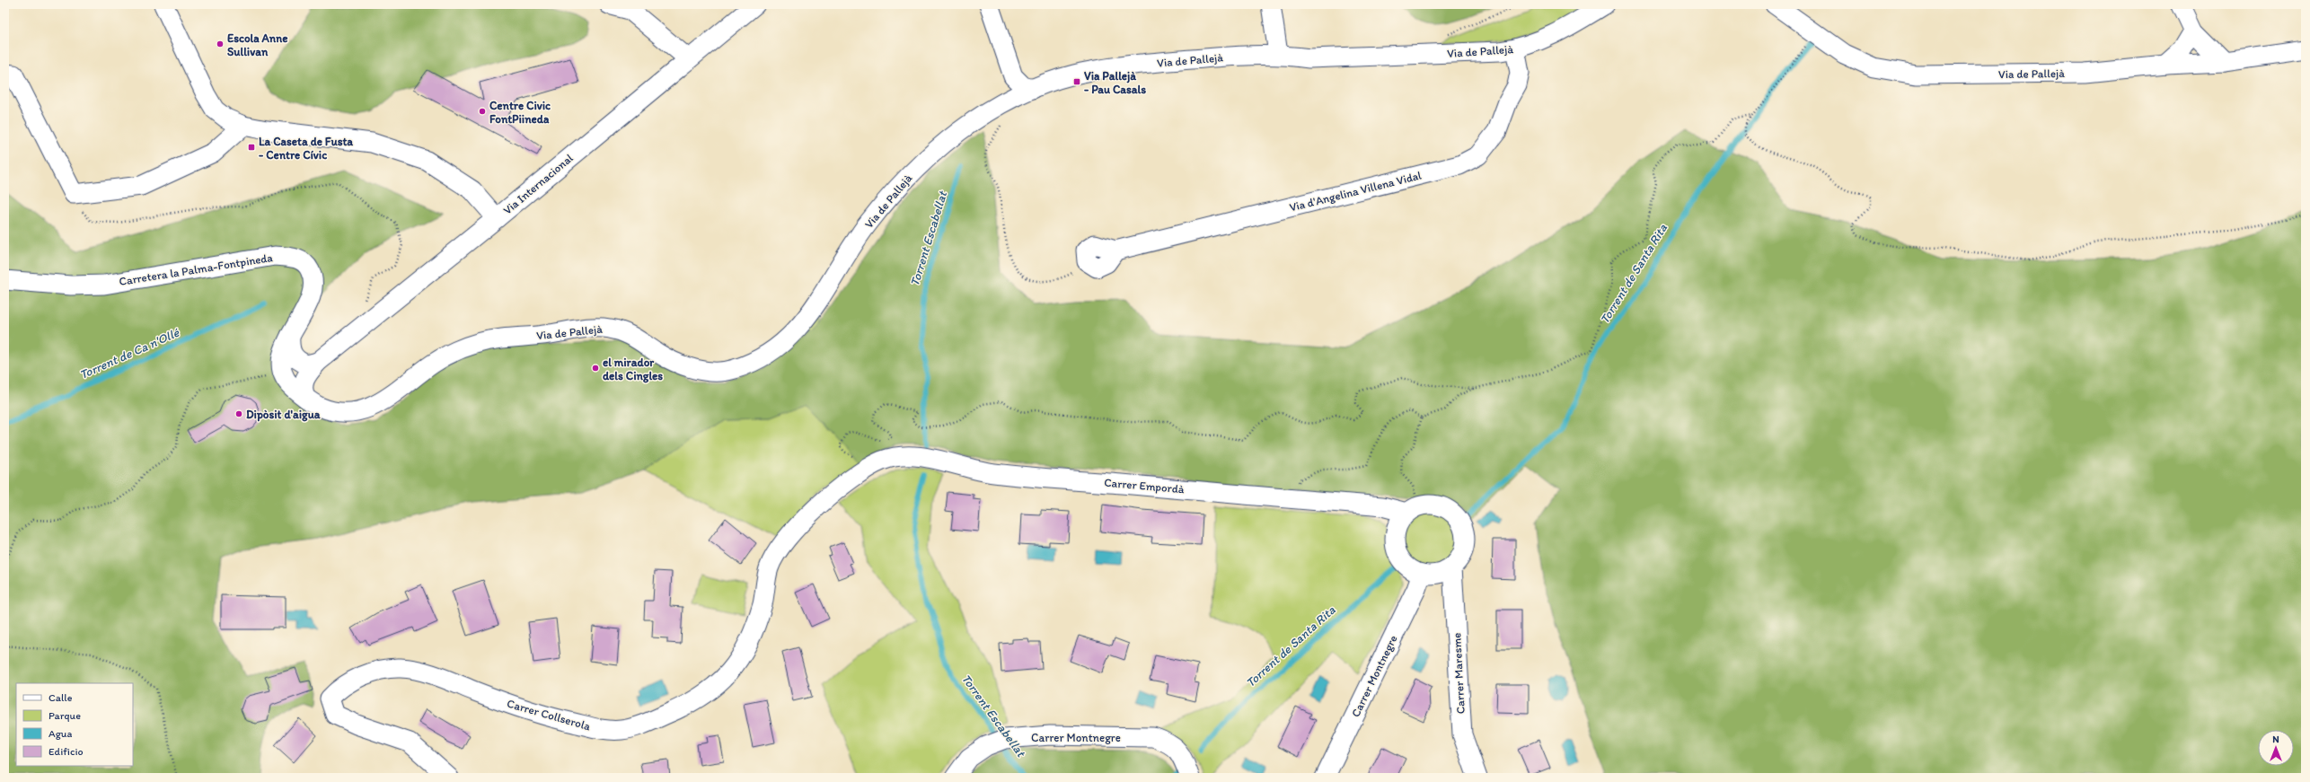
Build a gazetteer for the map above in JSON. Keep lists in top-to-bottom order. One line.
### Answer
{"streets":{"street":["Via de Pallejà","Via Internacional","Via d'Angelina Villena Vidal","Carretera la Palma-Fontpineda","Carrer Empordà","Carrer Maresme","Carrer Montnegre","Carrer Collserola"]},"crossings":[["Via de Pallejà","Via Internacional"],["Via de Pallejà","Via d'Angelina Villena Vidal"],["Carrer Empordà","Carrer Maresme"],["Carrer Empordà","Carrer Montnegre"],["Carrer Empordà","Carrer Collserola"],["Carrer Maresme","Carrer Montnegre"]],"water":["Torrent Escabellat","Torrent de Santa Rita","Torrent de Ca n'Ollé"],"places":{"other":["Escola Anne Sullivan","Centre Civic FontPiineda","el mirador dels Cingles","Dipòsit d'aigua"],"transit":["Via Pallejà - Pau Casals","La Caseta de Fusta - Centre Cívic"]},"legend":["Calle","Parque","Agua","Edificio"],"north":"top"}
